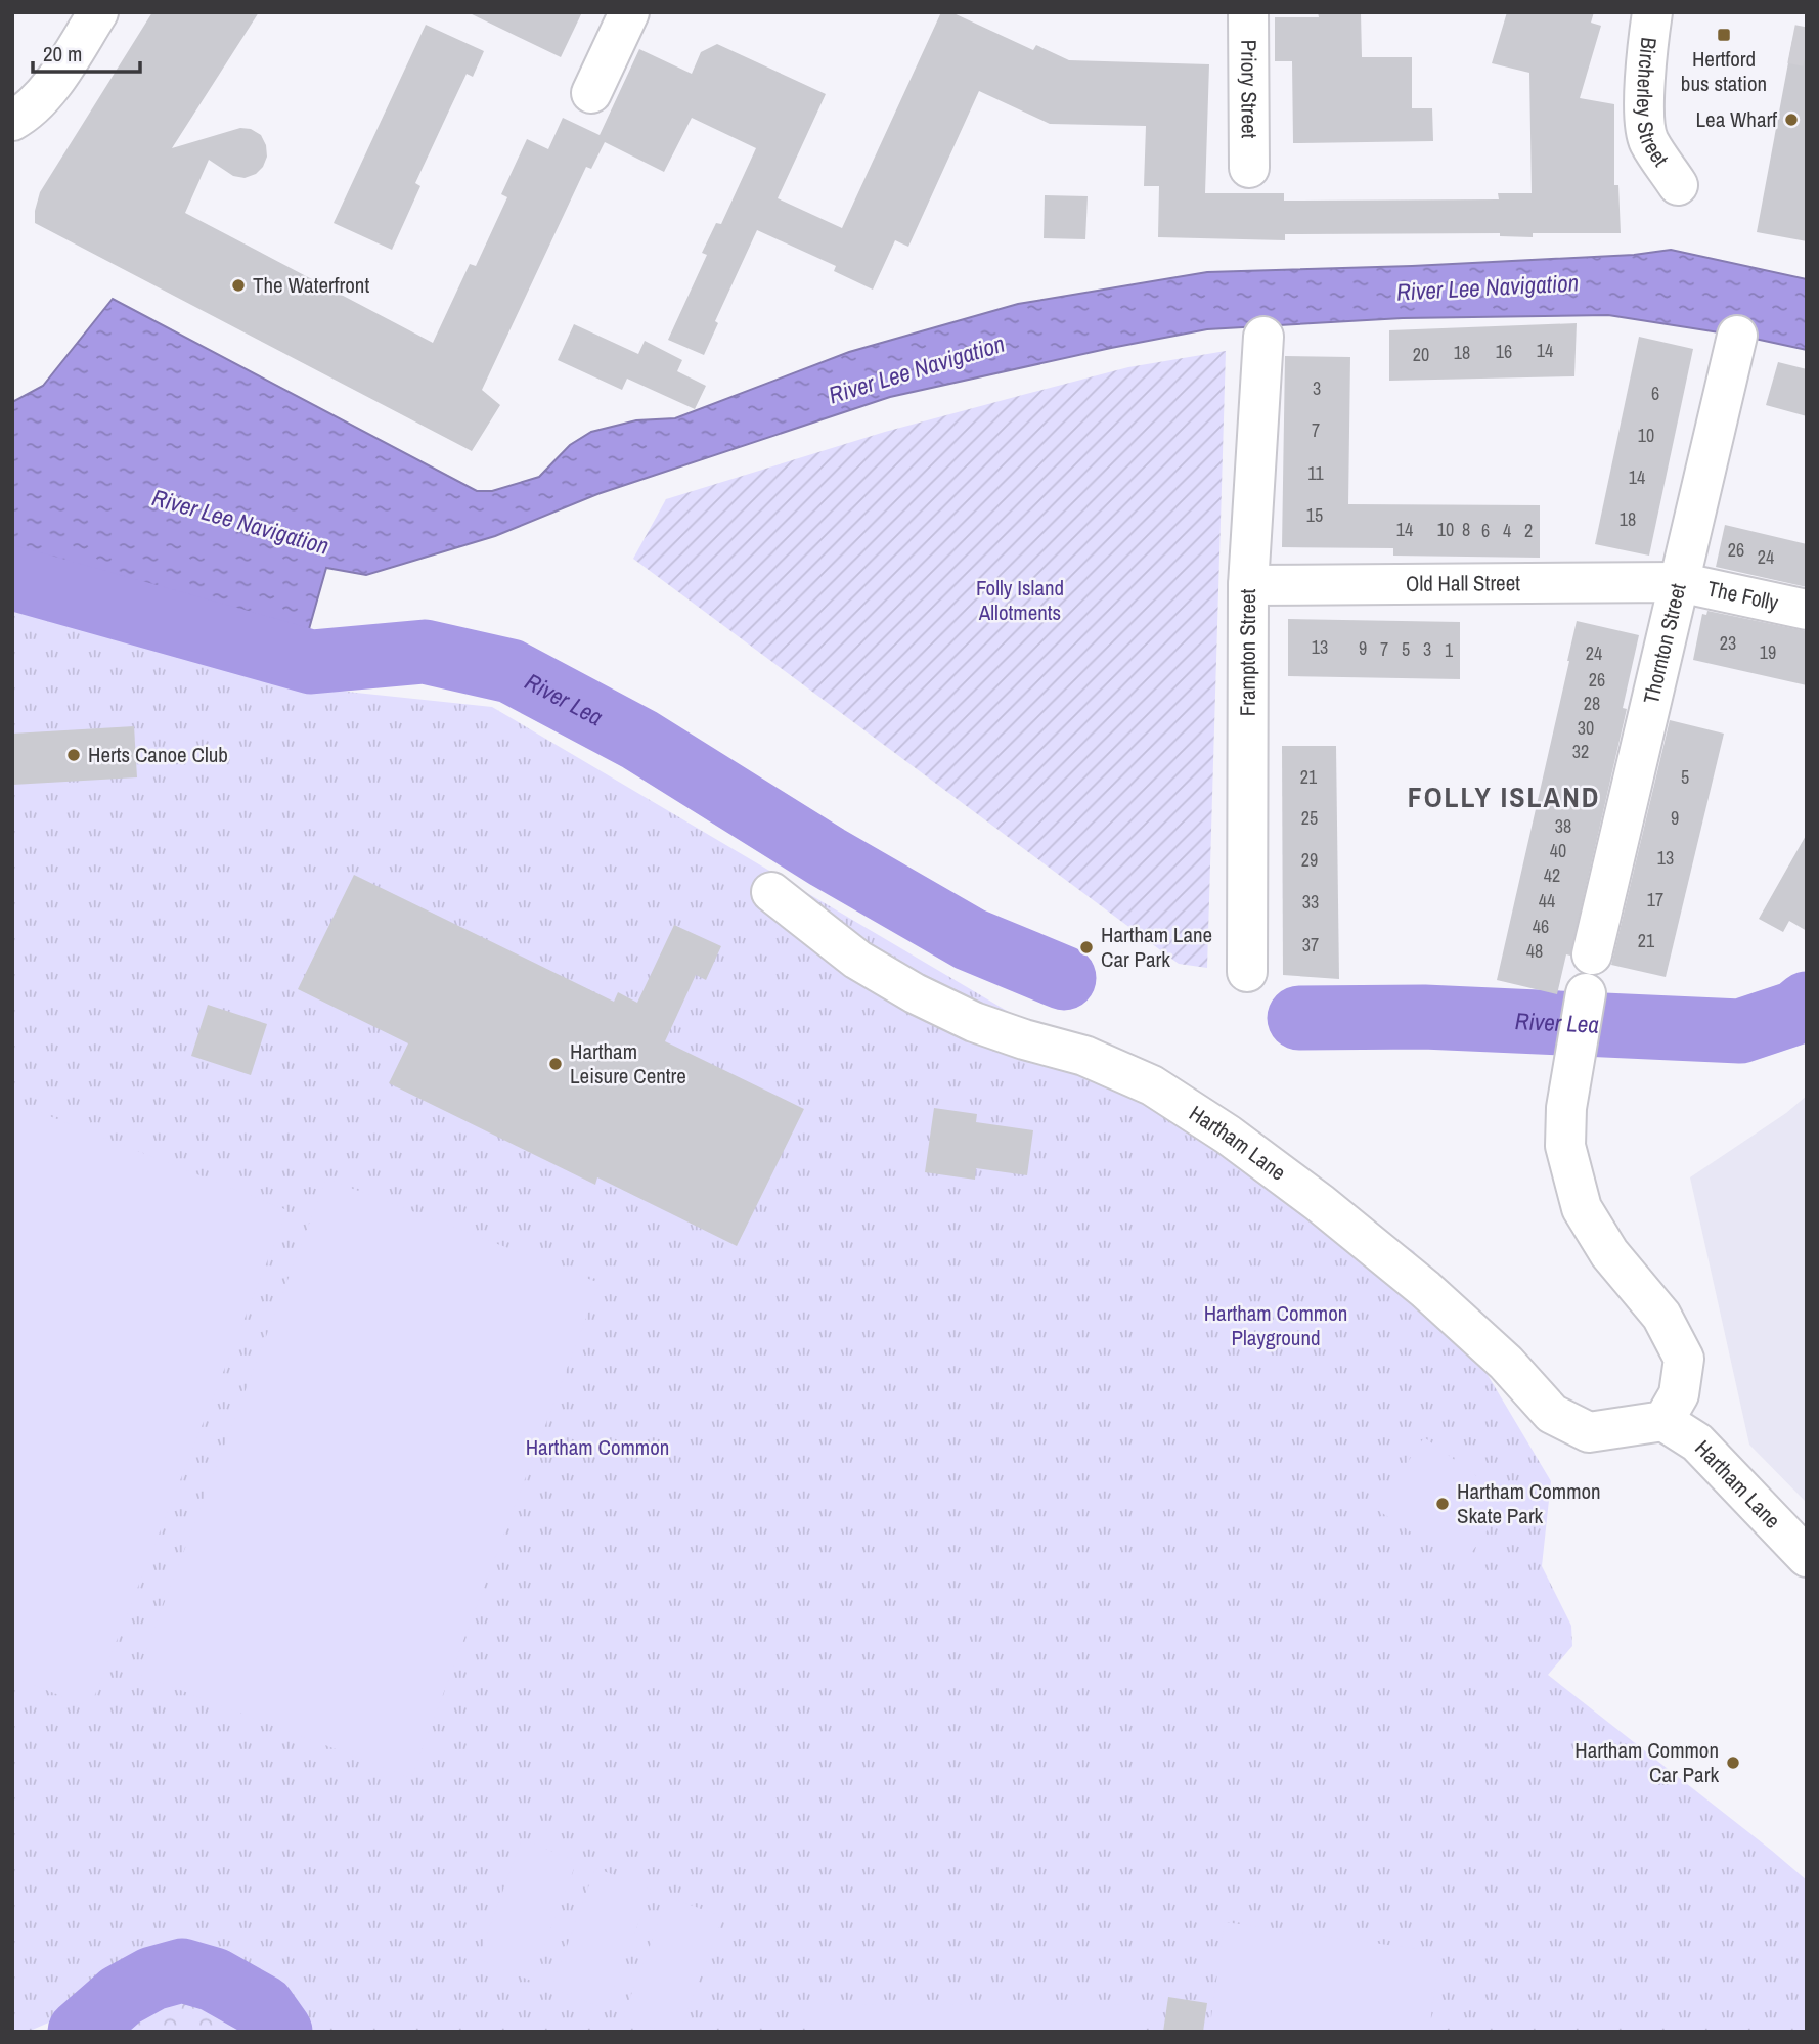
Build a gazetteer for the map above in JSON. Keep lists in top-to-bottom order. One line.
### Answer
{"streets":{"street":["Priory Street","Bircherley Street","Old Hall Street","The Folly","Thornton Street","Frampton Street","Hartham Lane"]},"crossings":[["Old Hall Street","The Folly"],["Old Hall Street","Thornton Street"],["Old Hall Street","Frampton Street"],["The Folly","Thornton Street"]],"districts":["FOLLY ISLAND"],"water":["River Lee Navigation","River Lea"],"parks":["Folly Island Allotments","Hartham Common Playground","Hartham Common"],"places":{"transit":["Hertford bus station"],"other":["Lea Wharf","The Waterfront","Herts Canoe Club","Hartham Lane Car Park","Hartham Leisure Centre","Hartham Common Skate Park","Hartham Common Car Park"]},"house_numbers":["14","16","18","20","3","6","7","10","11","14","15","18","14","10","8","6","4","2","26","24","23","13","9","7","5","3","1","19","24","26","28","30","32","21","5","25","9","38","40","13","29","42","17","44","33","46","21","37","48"],"scale_bar":"20 m"}
